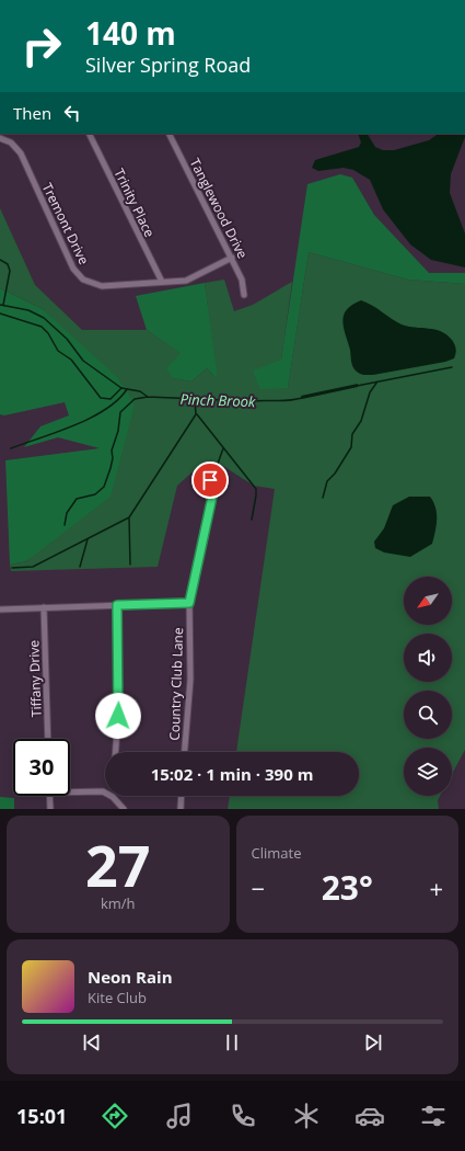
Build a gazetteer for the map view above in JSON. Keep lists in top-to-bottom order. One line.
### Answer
{"streets":{"street":["Trinity Place","Tanglewood Drive","Tremont Drive","Tiffany Drive","Country Club Lane"]},"crossings":[["Trinity Place","Tremont Drive"],["Tanglewood Drive","Tremont Drive"]],"water":["Pinch Brook"],"north":"bottom left","page":{"turn":["140 m","Silver Spring Road"],"then":"Then","limit":"30","trip":"15:02 · 1 min · 390 m","tile":[["27","km/h"],"Climate"],"heat":["−","23°","+"],"song":["Neon Rain","Kite Club"],"tabs":"15:01"}}
